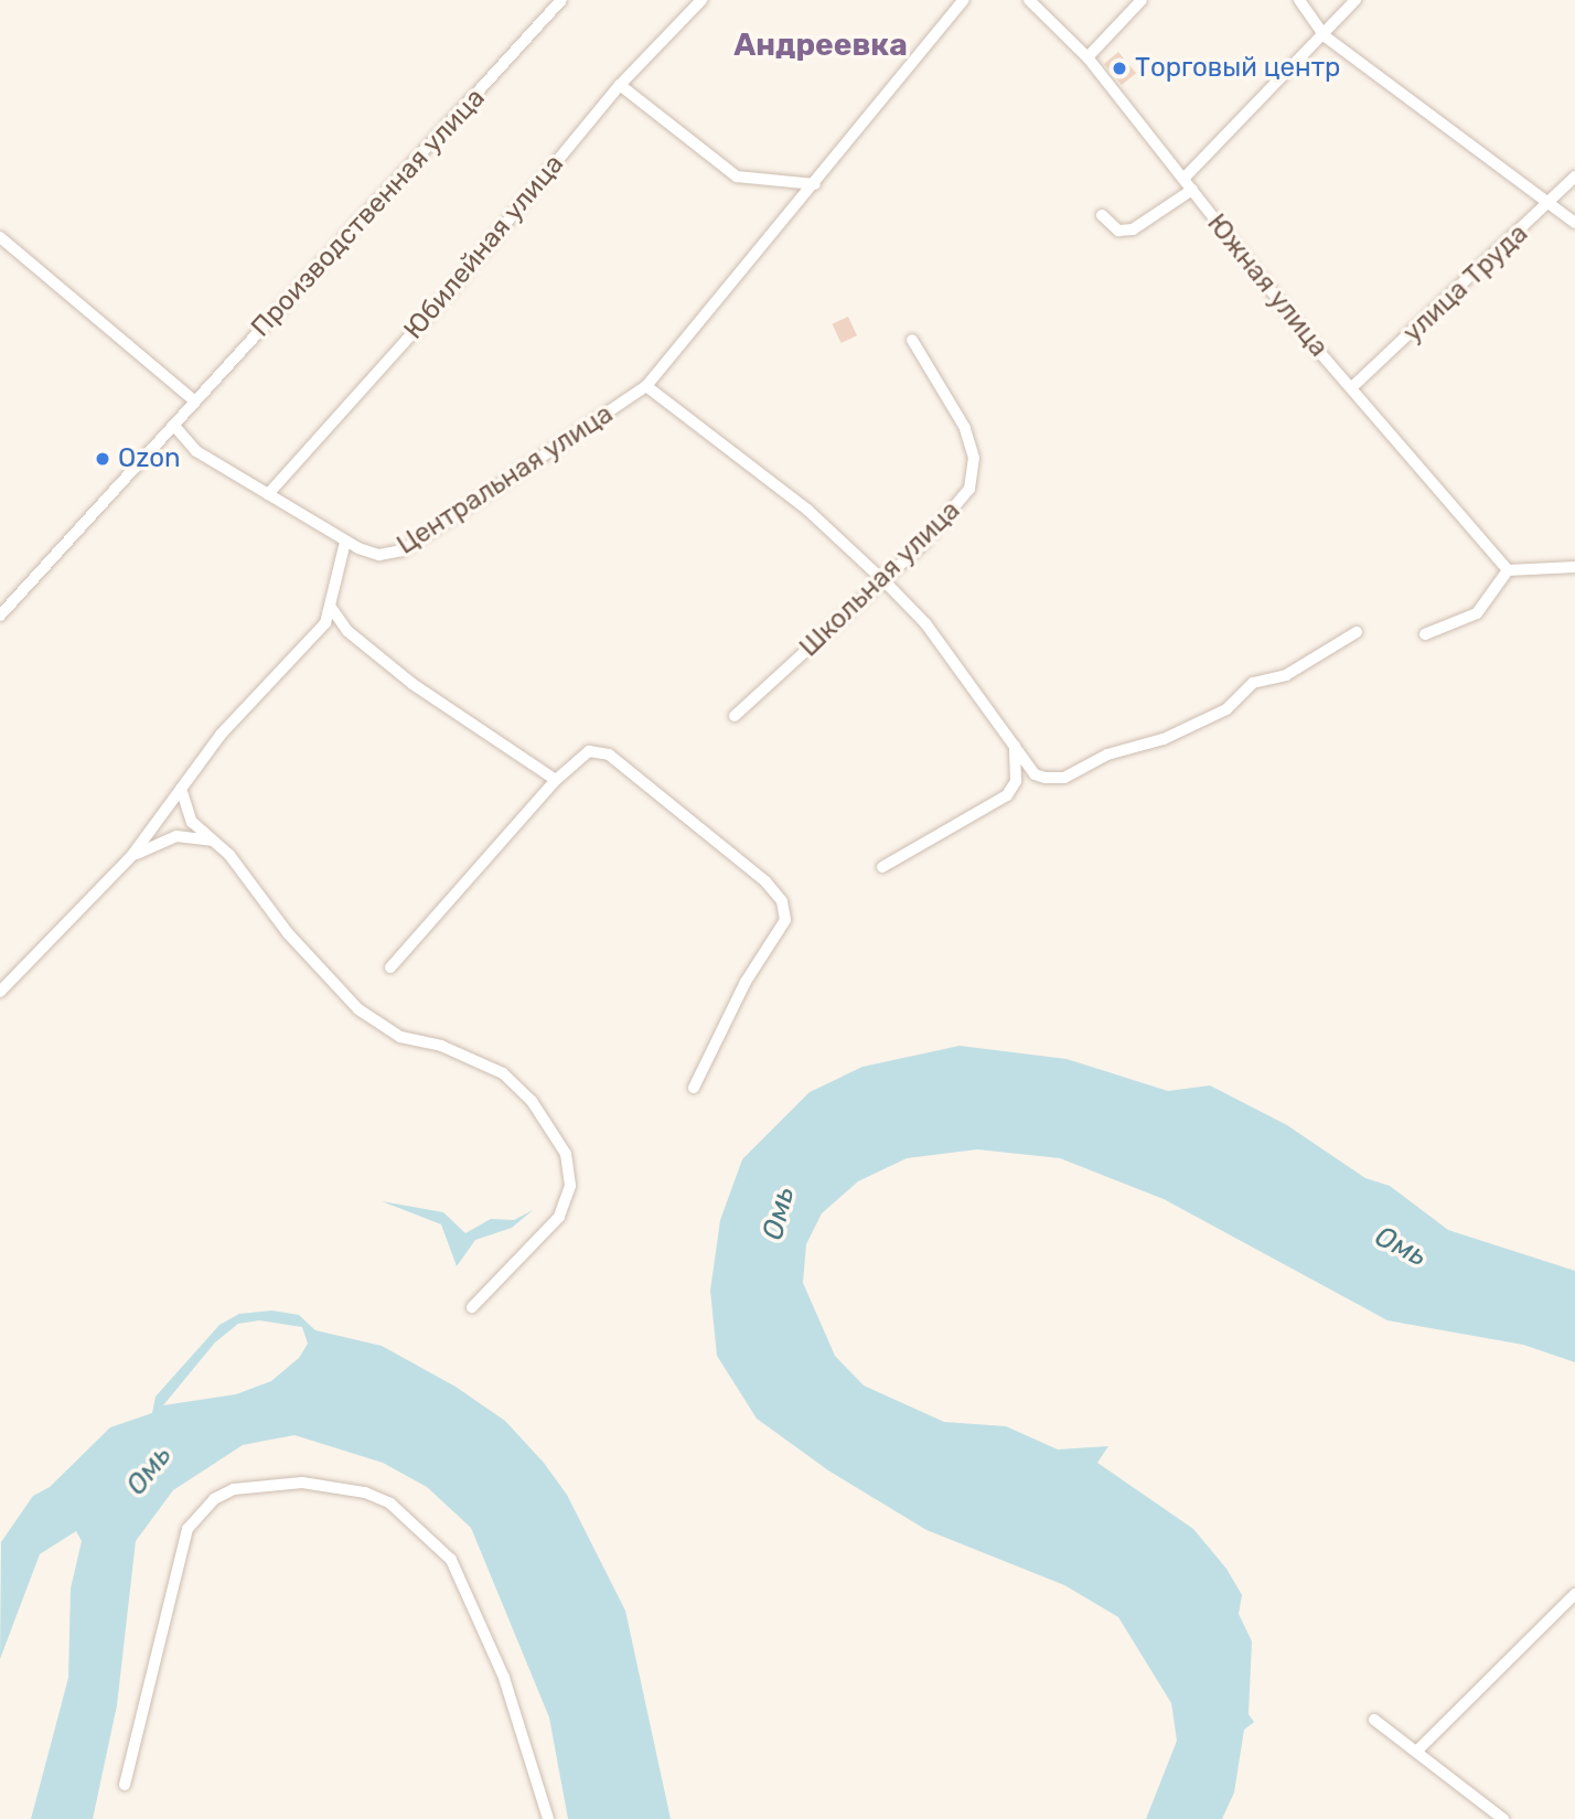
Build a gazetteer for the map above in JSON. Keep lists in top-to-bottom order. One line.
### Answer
{"streets":{"street":["Производственная улица","Юбилейная улица","улица Труда","Южная улица","Центральная улица","Школьная улица"]},"crossings":[["Производственная улица","Центральная улица"],["Юбилейная улица","Центральная улица"],["улица Труда","Южная улица"]],"districts":["Андреевка"],"water":["Омь"],"places":["Торговый центр","Ozon"]}
